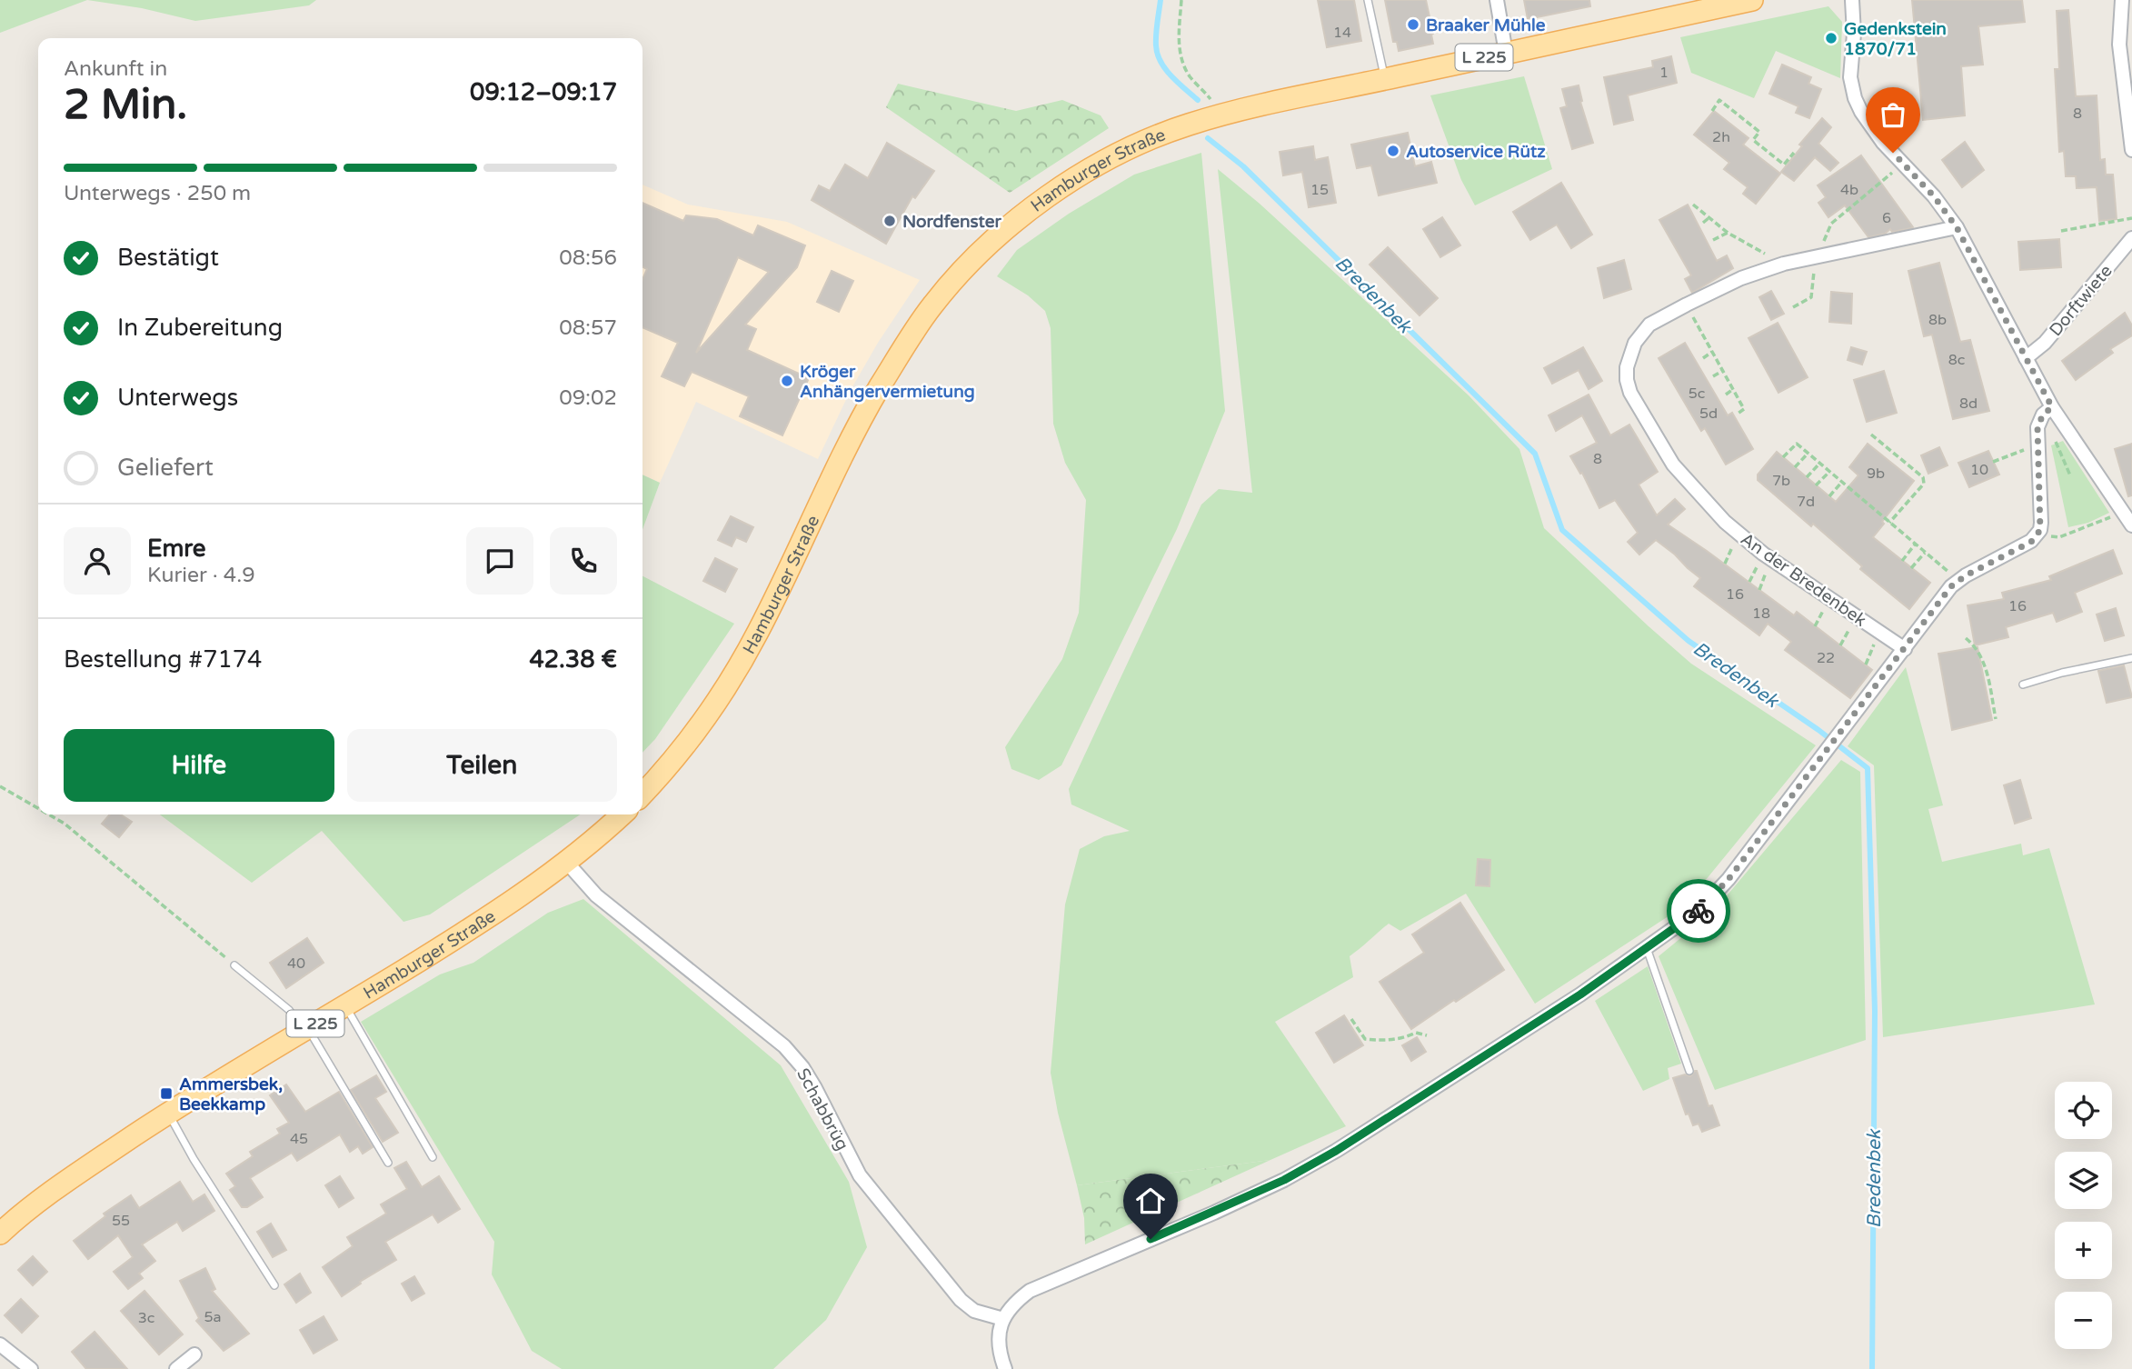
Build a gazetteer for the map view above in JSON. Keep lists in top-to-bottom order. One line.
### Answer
{"streets":{"main road":["L 225","Hamburger Straße"],"street":["Dorftwiete","An der Bredenbek","Schabbrüg"]},"crossings":[["Hamburger Straße","Schabbrüg"]],"water":["Bredenbek"],"places":{"other":["Braaker Mühle","Gedenkstein 1870/71","Autoservice Rütz","Nordfenster","Kröger Anhängervermietung"],"transit":["Ammersbek, Beekkamp"]},"house_numbers":["14","1","8","2h","15","4b","6","8b","8c","5c","8d","5d","8","10","9b","7b","7d","16","16","18","22","40","45","55","5a","3c"],"page":{"heading":["2 Min.","Ankunft in","09:12–09:17"],"panel":["Emre","Kurier · 4.9","Bestellung #7174","42.38 €"],"bar":"Unterwegs · 250 m","list":[["Bestätigt","08:56"],["In Zubereitung","08:57"],["Unterwegs","09:02"],"Geliefert"],"buttons":["Hilfe","Teilen"],"map_buttons":["+","−"]}}
